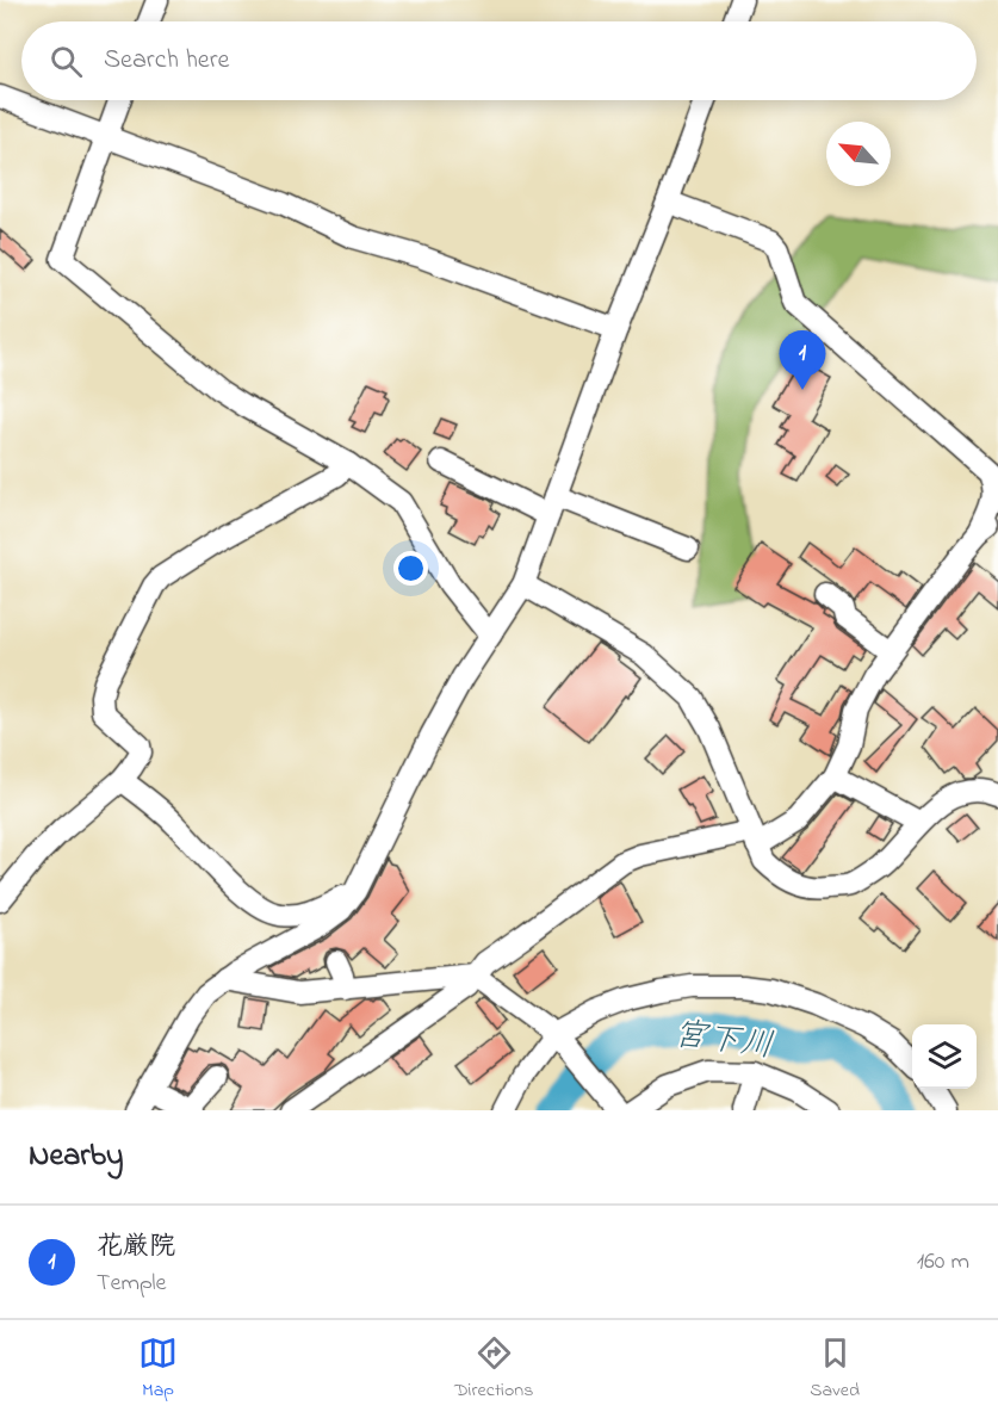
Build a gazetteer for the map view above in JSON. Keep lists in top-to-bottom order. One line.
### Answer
{"water":["宮下川"],"north":"top left","page":{"search":"Search here","pins":"1","heading":"Nearby","list":[{"mark":"1","name":"花厳院","note":"Temple","value":"160 m"}],"nav":["Map","Directions","Saved"]}}
